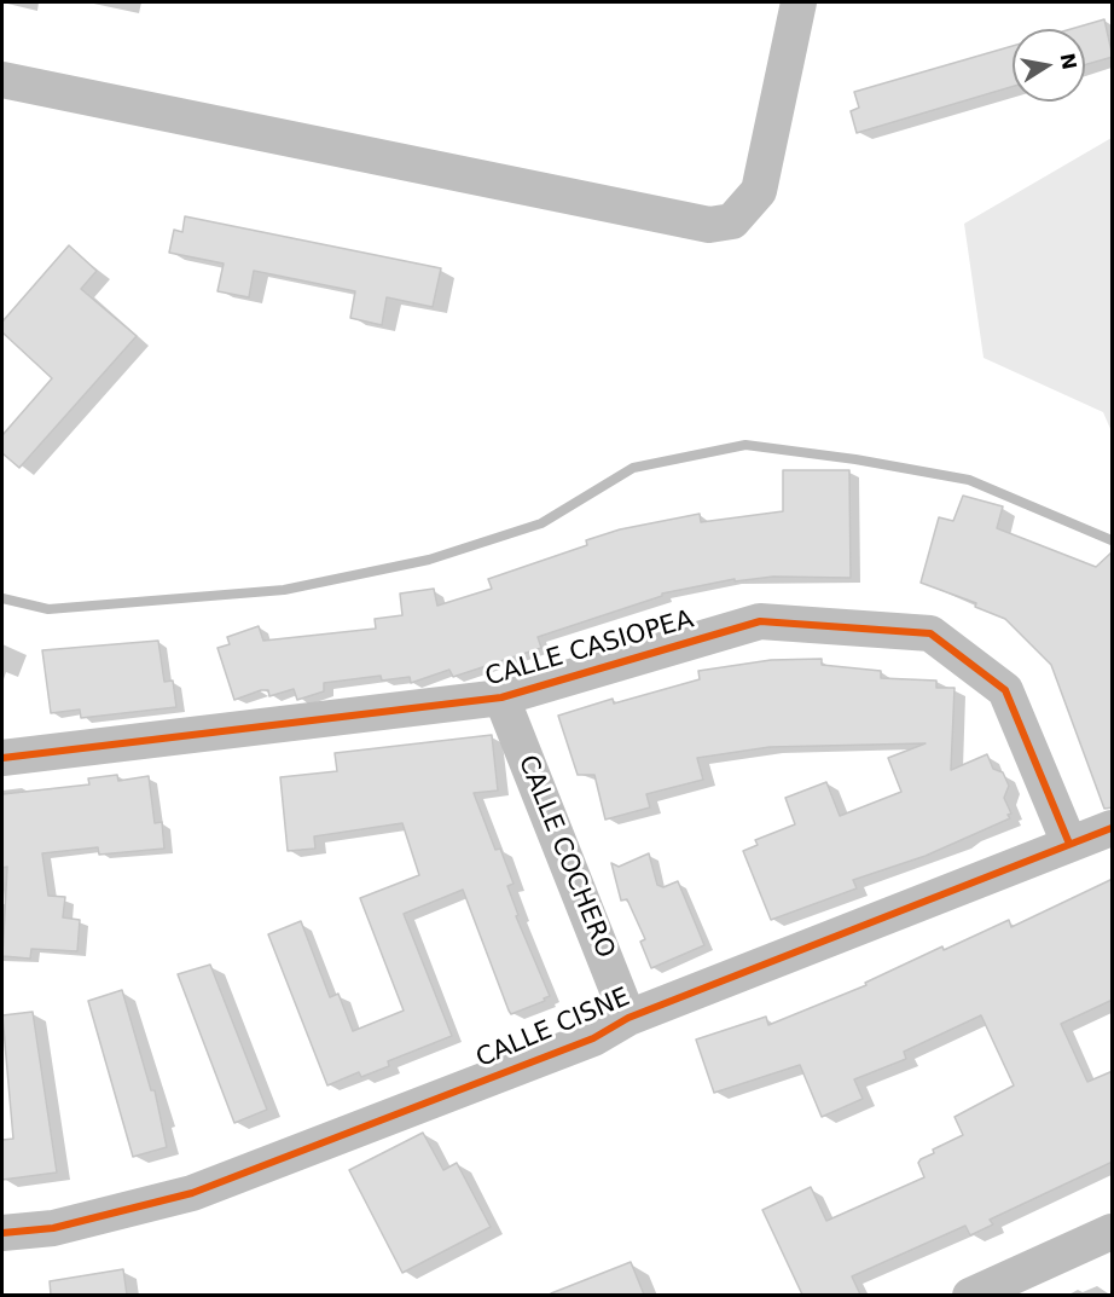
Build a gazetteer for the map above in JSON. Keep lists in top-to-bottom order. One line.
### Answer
{"streets":{"street":["CALLE CASIOPEA","CALLE COCHERO","CALLE CISNE"]},"crossings":[["CALLE CASIOPEA","CALLE COCHERO"],["CALLE CASIOPEA","CALLE CISNE"],["CALLE COCHERO","CALLE CISNE"]],"north":"right"}
